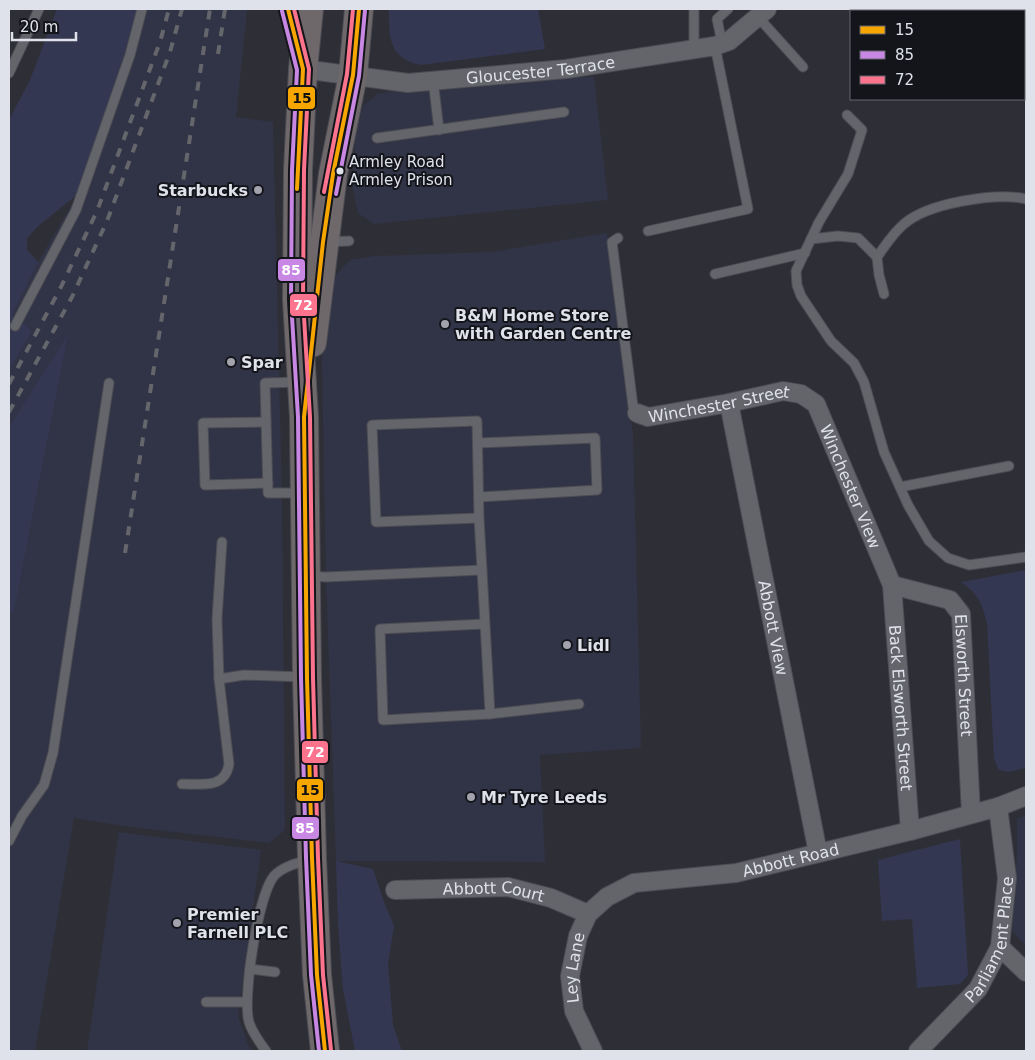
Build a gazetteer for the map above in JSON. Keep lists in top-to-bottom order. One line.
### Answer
{"streets":{"street":["Gloucester Terrace","Winchester Street","Winchester View","Abbott View","Elsworth Street","Back Elsworth Street","Abbott Road","Abbott Court","Parliament Place","Ley Lane"]},"crossings":[["Winchester Street","Winchester View"],["Winchester Street","Abbott View"],["Winchester View","Elsworth Street"],["Winchester View","Back Elsworth Street"],["Abbott View","Abbott Road"],["Elsworth Street","Back Elsworth Street"],["Elsworth Street","Abbott Road"],["Back Elsworth Street","Abbott Road"],["Abbott Road","Abbott Court"],["Abbott Road","Parliament Place"],["Abbott Road","Ley Lane"],["Abbott Court","Ley Lane"]],"places":["Armley Road Armley Prison","Starbucks","B&M Home Store with Garden Centre","Spar","Lidl","Mr Tyre Leeds","Premier Farnell PLC"],"lines":["transit line 15","transit line 72","transit line 85"],"legend":["15","85","72"],"scale_bar":"20 m"}
